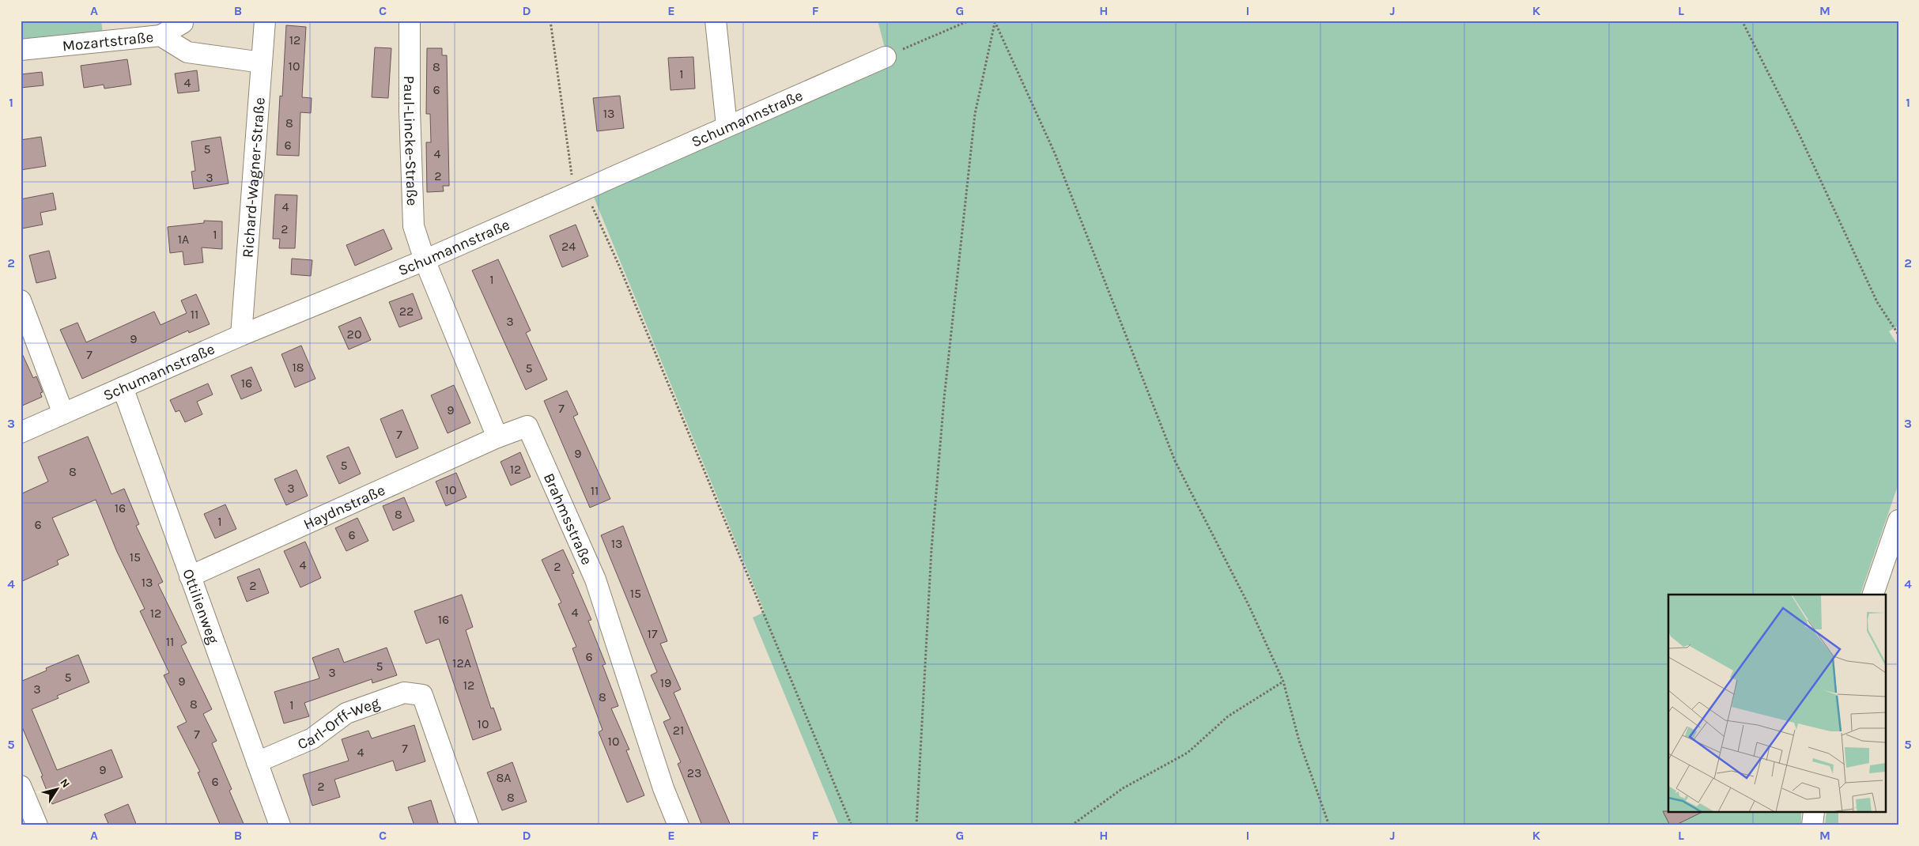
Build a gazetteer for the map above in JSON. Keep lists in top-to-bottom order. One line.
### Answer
{"streets":{"street":["Mozartstraße","Schumannstraße","Paul-Lincke-Straße","Richard-Wagner-Straße","Haydnstraße","Brahmsstraße","Ottilienweg","Carl-Orff-Weg"]},"crossings":[["Mozartstraße","Richard-Wagner-Straße"],["Schumannstraße","Paul-Lincke-Straße"],["Schumannstraße","Richard-Wagner-Straße"],["Schumannstraße","Ottilienweg"],["Haydnstraße","Brahmsstraße"],["Haydnstraße","Ottilienweg"],["Ottilienweg","Carl-Orff-Weg"]],"house_numbers":["12","10","8","1","4","6","13","8","6","5","4","2","3","4","2","1","1A","24","1","22","11","3","20","9","7","18","5","16","7","9","7","9","5","12","8","3","10","11","16","8","1","6","6","13","15","4","2","13","2","15","4","12","16","17","11","6","12A","5","3","5","9","19","12","3","8","8","1","10","21","7","10","7","4","9","23","8A","6","2","8"],"north":"top right","grid":{"columns":["A","B","C","D","E","F","G","H","I","J","K","L","M"],"rows":["1","2","3","4","5"]}}
